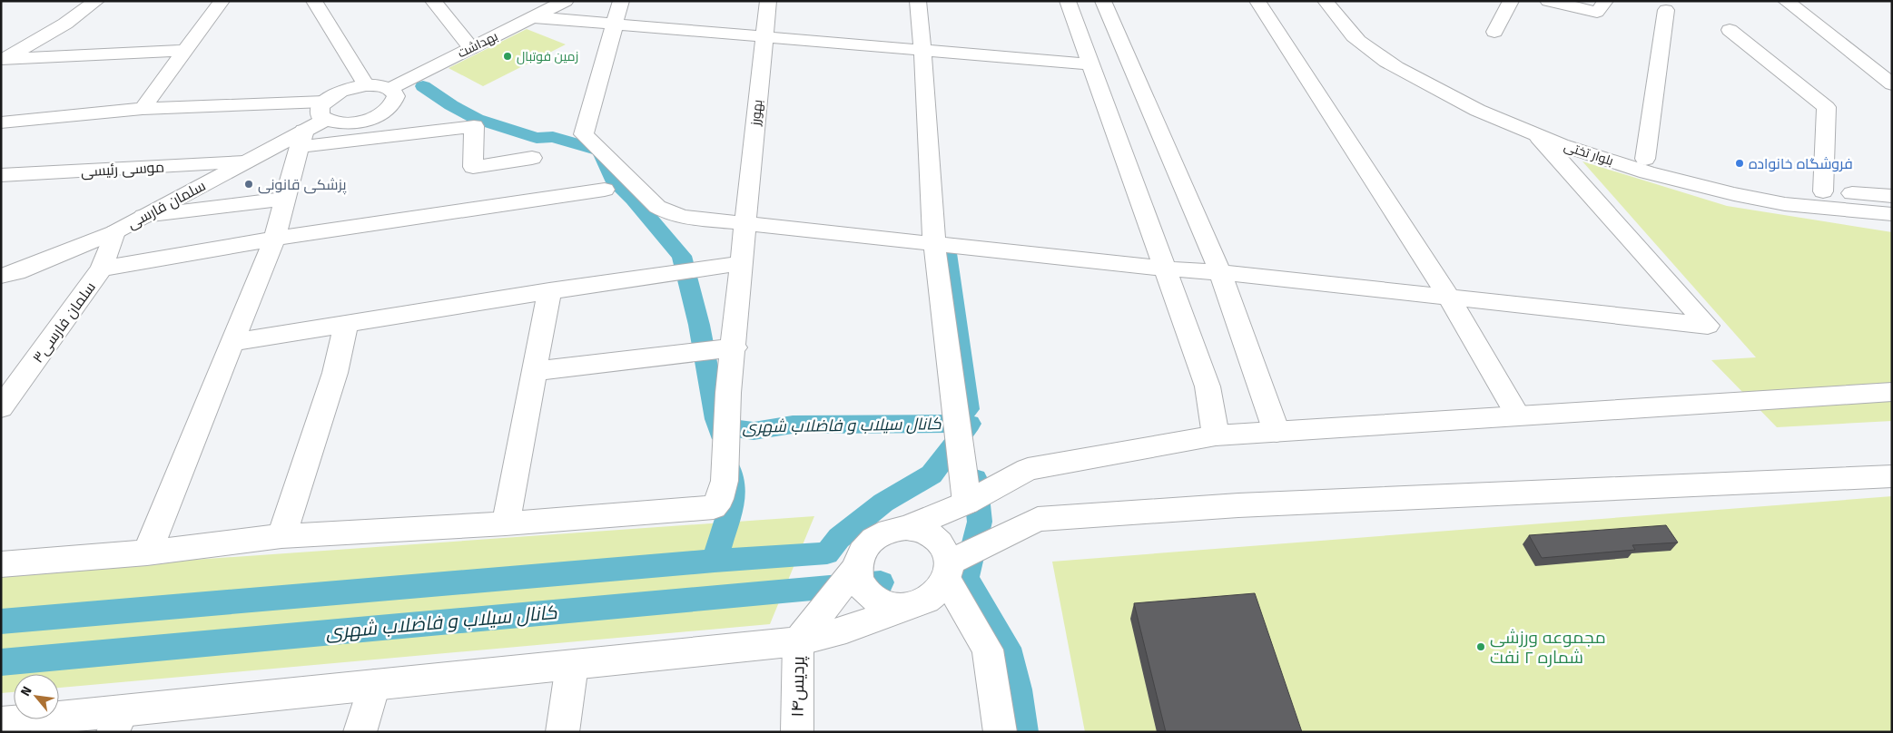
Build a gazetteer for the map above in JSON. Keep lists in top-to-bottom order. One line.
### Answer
{"streets":{"street":["بهداشت","بهورز","بلوار تختی","موسی رئیسی","سلمان فارسی","سلمان فارسی۳","پردیس۱۴"]},"crossings":[["موسی رئیسی","سلمان فارسی"],["سلمان فارسی","سلمان فارسی۳"]],"water":["کانال سیلاب و فاضلاب شهری"],"places":["زمین فوتبال","فروشگاه خانواده","پزشکی قانونی","مجموعه ورزشی شماره ۲ نفت"],"north":"top left"}
